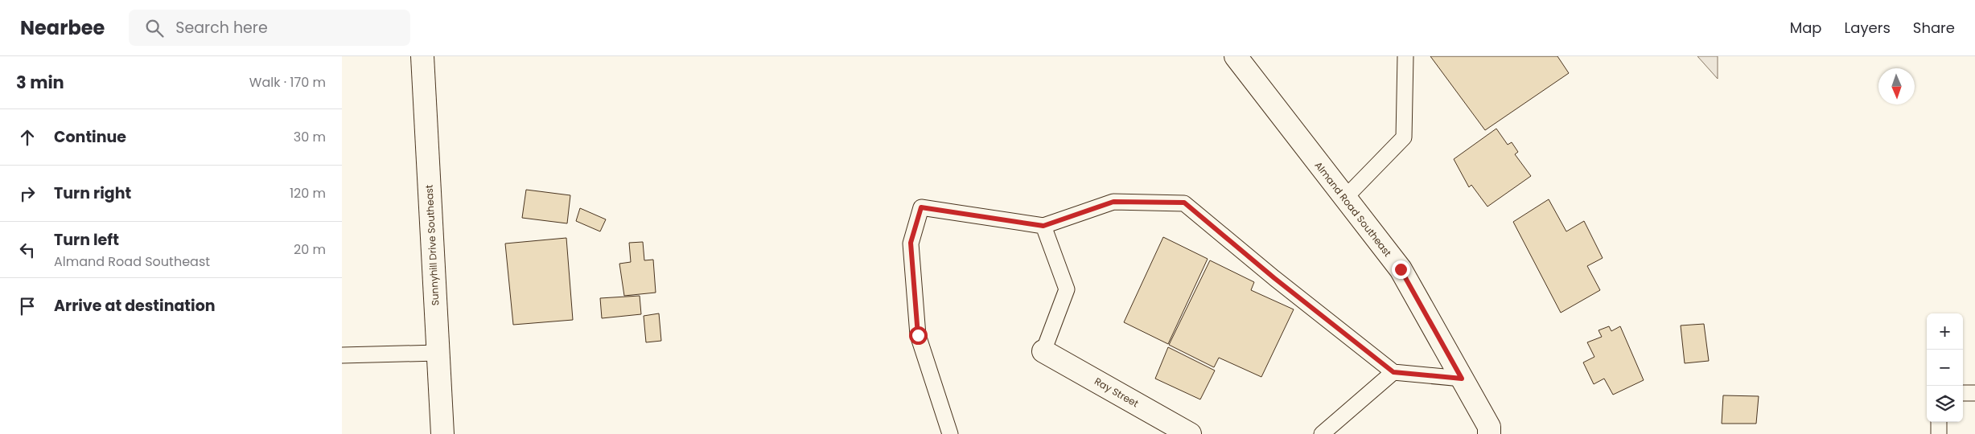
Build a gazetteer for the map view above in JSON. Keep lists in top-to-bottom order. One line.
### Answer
{"streets":{"street":["Almand Road Southeast","Sunnyhill Drive Southeast","Ray Street"]},"north":"bottom","page":{"header":"Nearbee","search":"Search here","nav":["Map","Layers","Share"],"heading":["3 min","Walk · 170 m"],"list":[["Continue","30 m"],["Turn right","120 m"],["Turn left","Almand Road Southeast","20 m"],"Arrive at destination"],"map_buttons":["+","−"]}}
